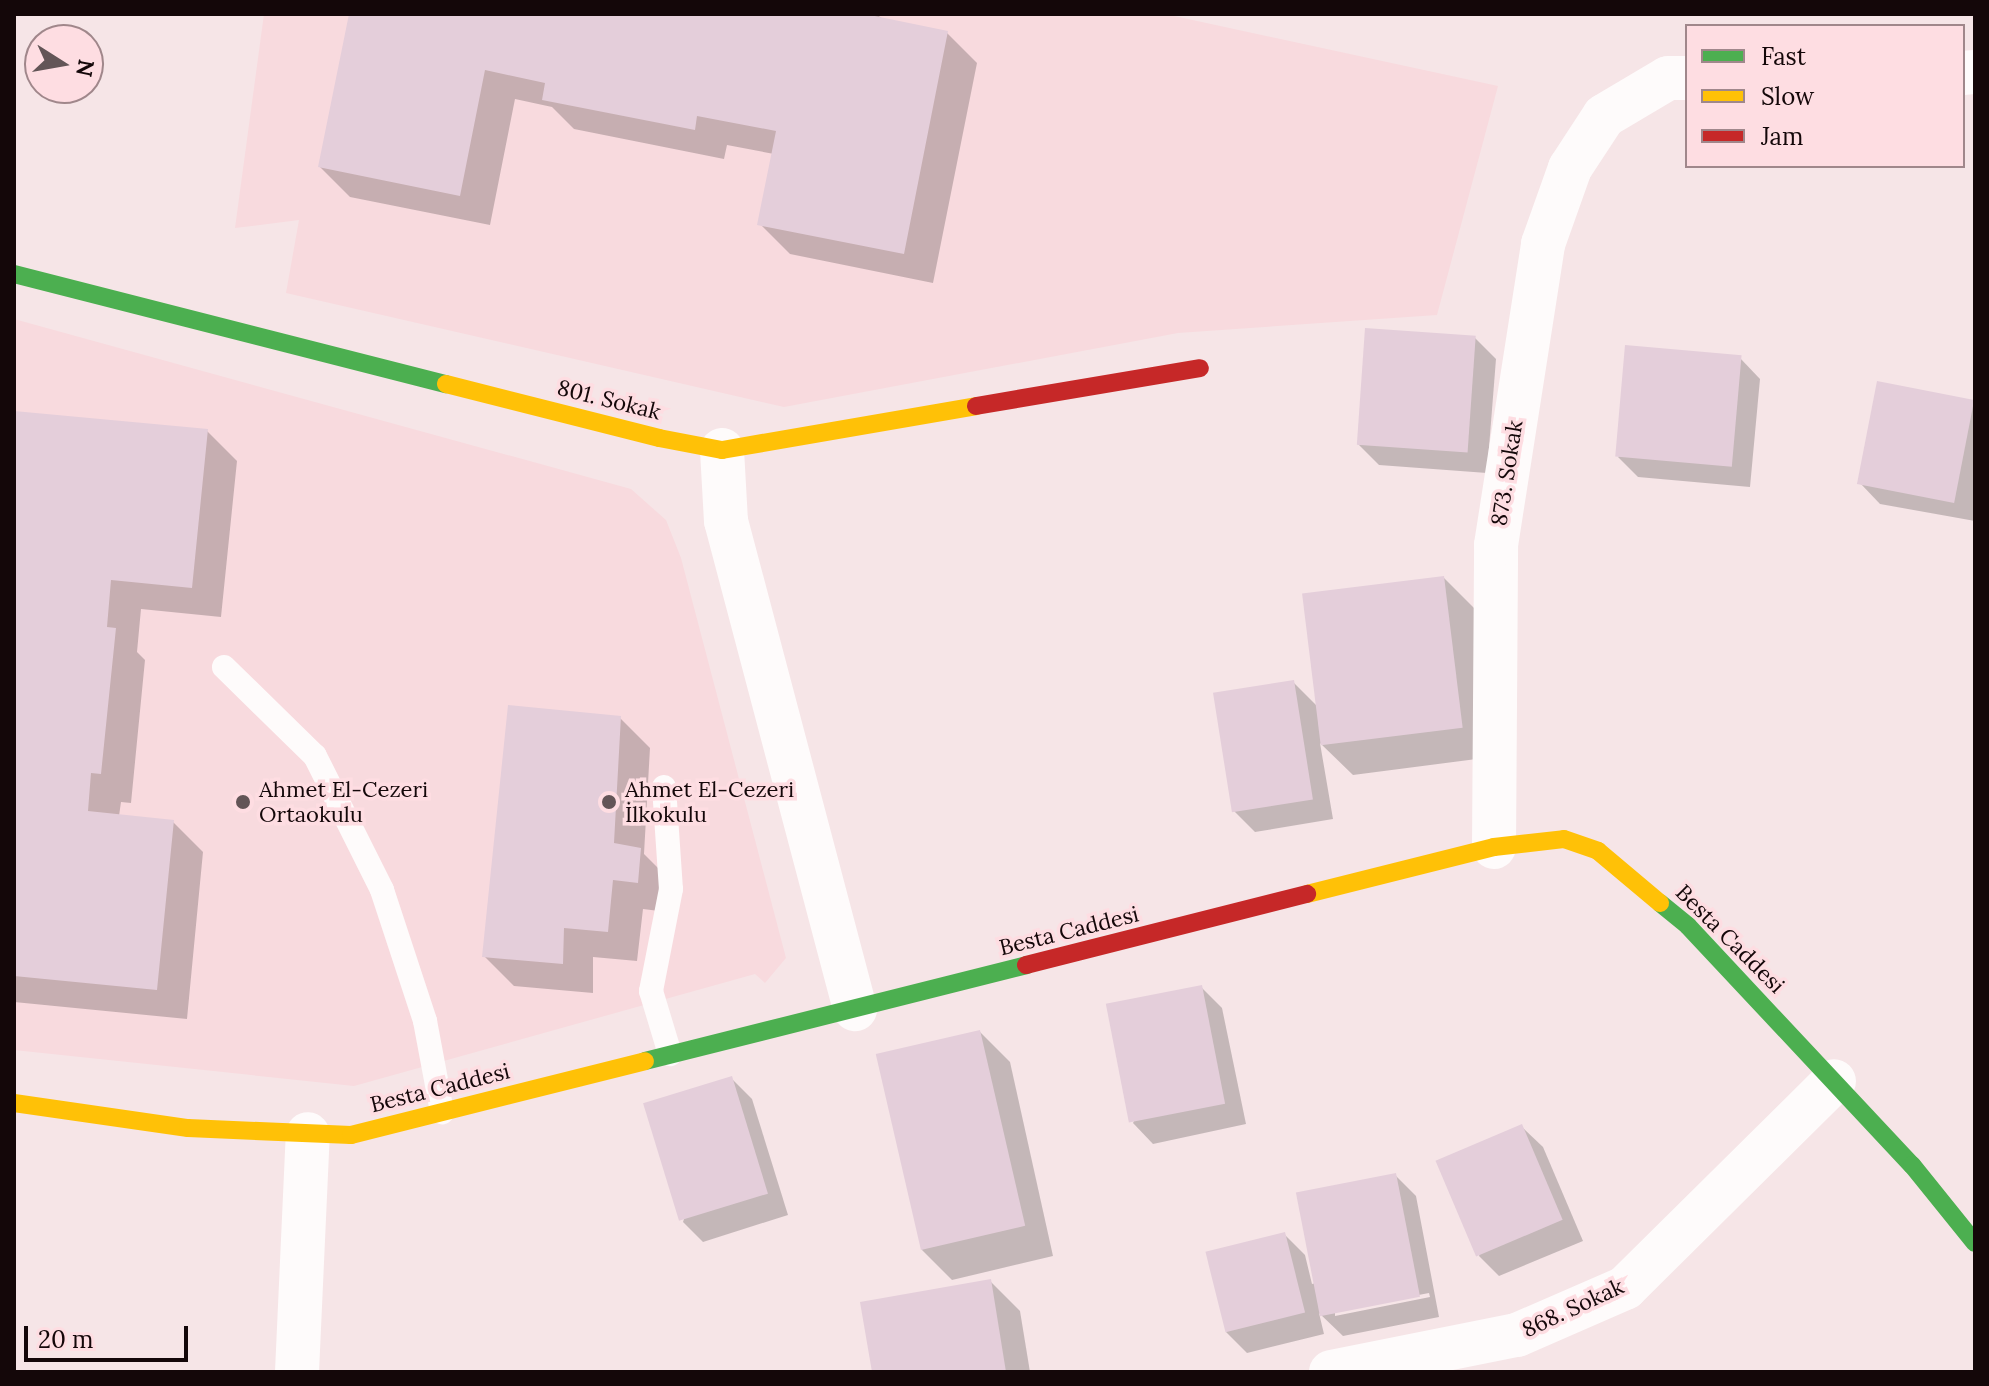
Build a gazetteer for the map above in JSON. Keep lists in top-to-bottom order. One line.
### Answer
{"streets":{"street":["801. Sokak","873. Sokak","Besta Caddesi","868. Sokak"]},"crossings":[["873. Sokak","Besta Caddesi"],["Besta Caddesi","868. Sokak"]],"places":["Ahmet El-Cezeri Ortaokulu","Ahmet El-Cezeri İlkokulu"],"legend":["Fast","Slow","Jam"],"scale_bar":"20 m","north":"right"}
